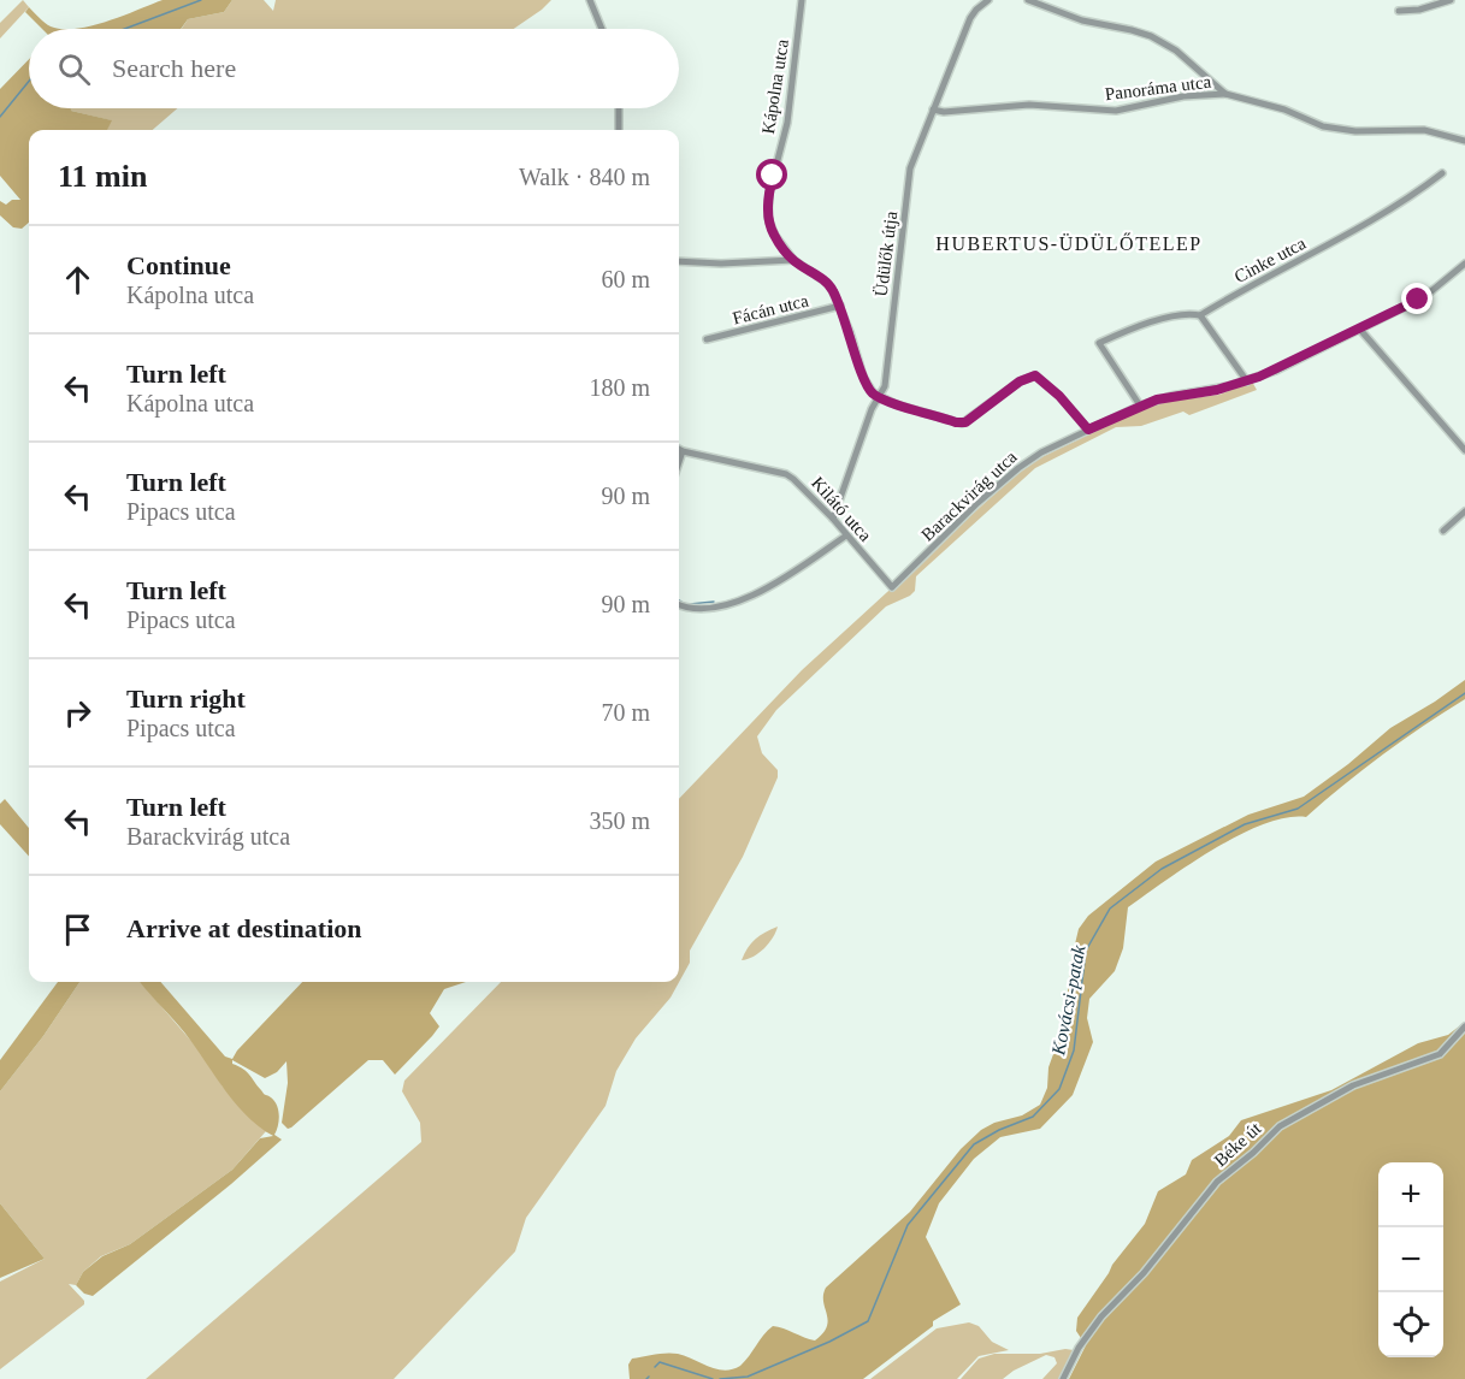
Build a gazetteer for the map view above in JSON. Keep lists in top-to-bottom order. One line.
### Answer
{"streets":{"street":["Kápolna utca","Panoráma utca","Üdülők útja","Cinke utca","Fácán utca","Barackvirág utca","Kilátó utca","Béke út"]},"crossings":[["Kápolna utca","Üdülők útja"],["Kápolna utca","Fácán utca"],["Panoráma utca","Üdülők útja"],["Üdülők útja","Kilátó utca"],["Cinke utca","Barackvirág utca"],["Barackvirág utca","Kilátó utca"]],"districts":["HUBERTUS-ÜDÜLŐTELEP"],"water":["Kovácsi-patak"],"page":{"search":"Search here","heading":["11 min","Walk · 840 m"],"list":[["Continue","Kápolna utca","60 m"],["Turn left","Kápolna utca","180 m"],["Turn left","Pipacs utca","90 m"],["Turn left","Pipacs utca","90 m"],["Turn right","Pipacs utca","70 m"],["Turn left","Barackvirág utca","350 m"],"Arrive at destination"],"map_buttons":["+","−"]}}
